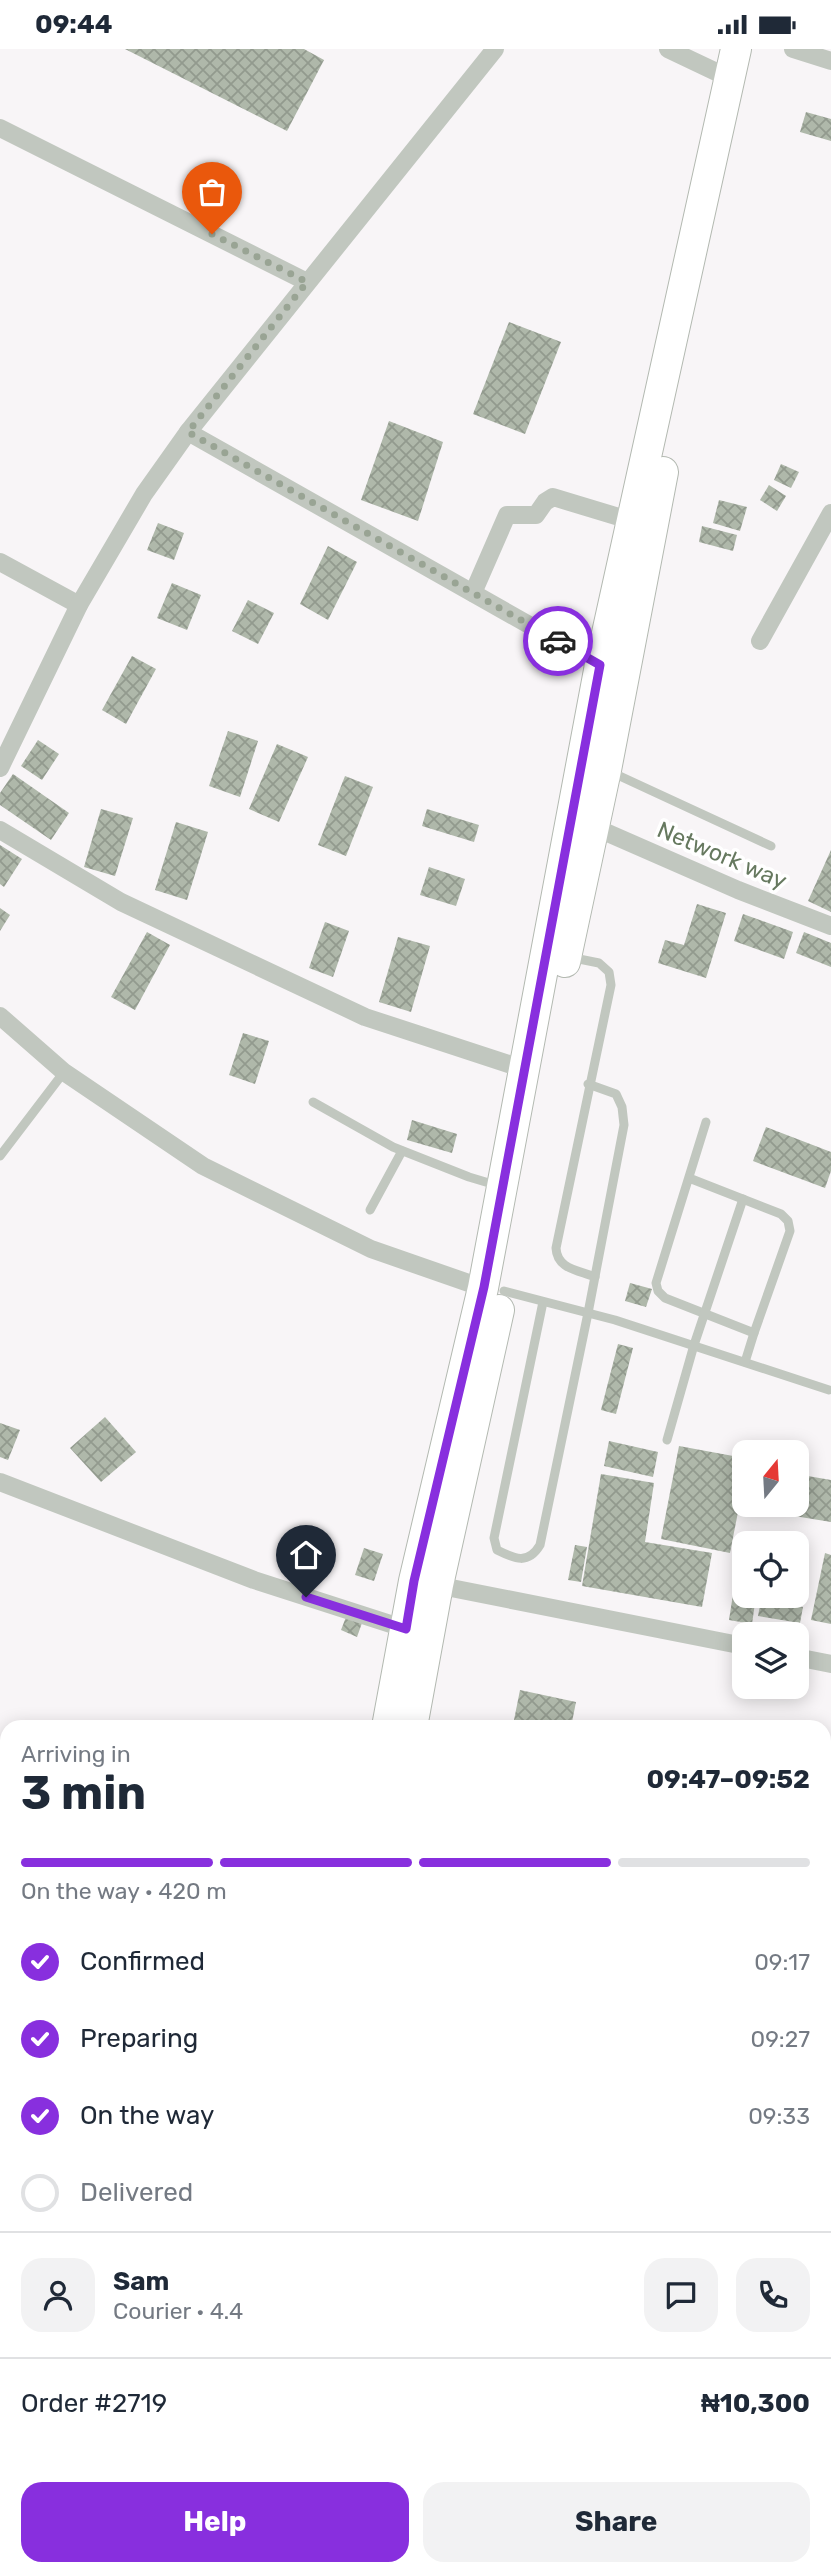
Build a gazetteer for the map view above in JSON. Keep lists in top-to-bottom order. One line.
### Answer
{"streets":{"street":["Network way"]},"north":"top","page":{"status":"09:44","heading":["3 min","Arriving in","09:47–09:52"],"panel":["Sam","Courier · 4.4","Order #2719","₦10,300"],"bar":"On the way · 420 m","list":[["Confirmed","09:17"],["Preparing","09:27"],["On the way","09:33"],"Delivered"],"buttons":["Help","Share"]}}
